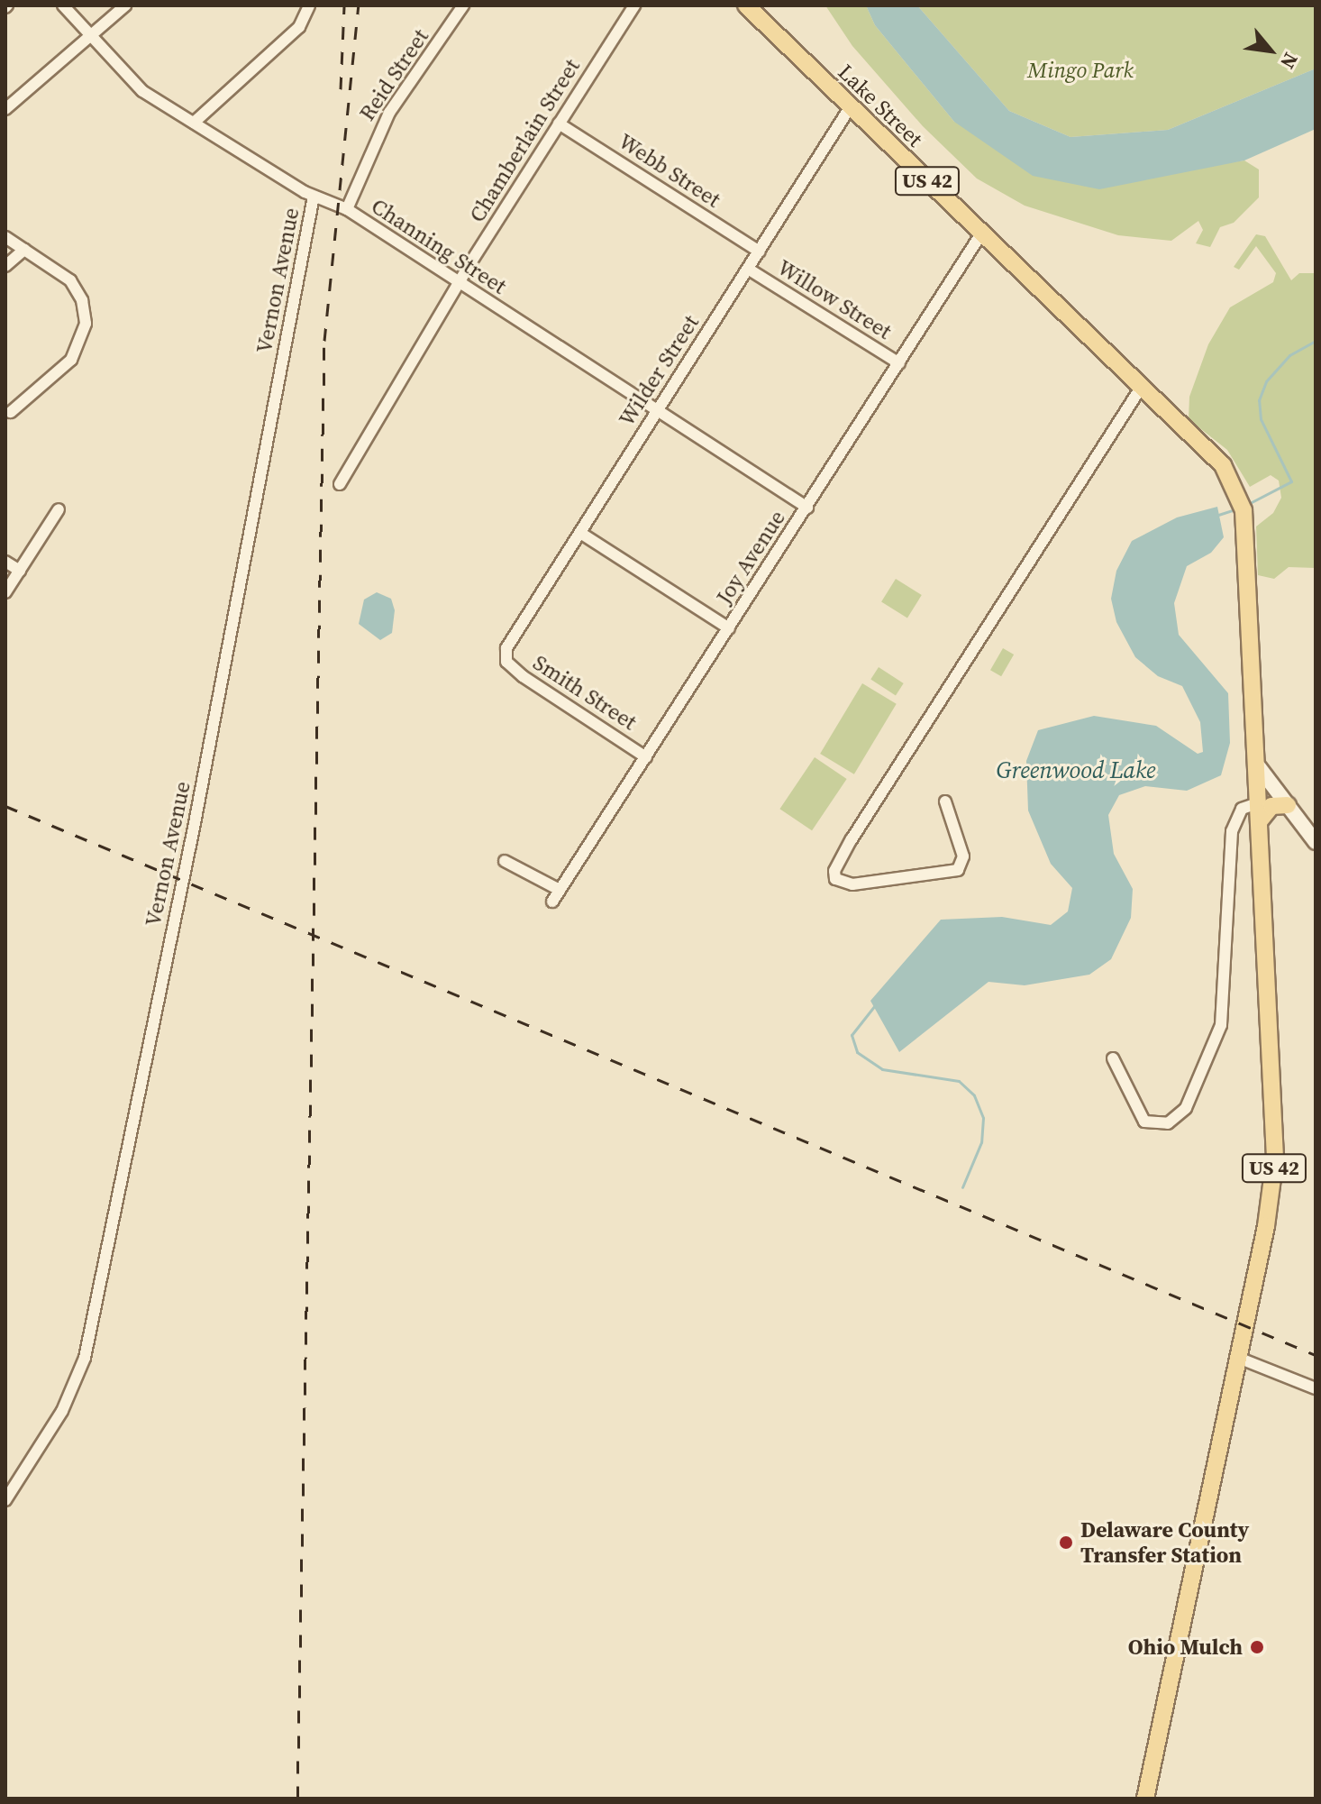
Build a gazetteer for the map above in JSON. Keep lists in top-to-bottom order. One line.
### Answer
{"streets":{"main road":["Lake Street","US 42"],"street":["Reid Street","Chamberlain Street","Webb Street","Channing Street","Vernon Avenue","Willow Street","Wilder Street","Joy Avenue","Smith Street"]},"crossings":[["Reid Street","Channing Street"],["Lake Street","US 42"],["Lake Street","Wilder Street"],["Lake Street","Joy Avenue"],["Chamberlain Street","Webb Street"],["Chamberlain Street","Channing Street"],["Webb Street","Wilder Street"],["Channing Street","Vernon Avenue"],["Channing Street","Wilder Street"],["Channing Street","Joy Avenue"],["Willow Street","Wilder Street"],["Willow Street","Joy Avenue"],["Wilder Street","Smith Street"],["Joy Avenue","Smith Street"]],"water":["Greenwood Lake"],"parks":["Mingo Park"],"places":["Delaware County Transfer Station","Ohio Mulch"],"north":"bottom right"}
